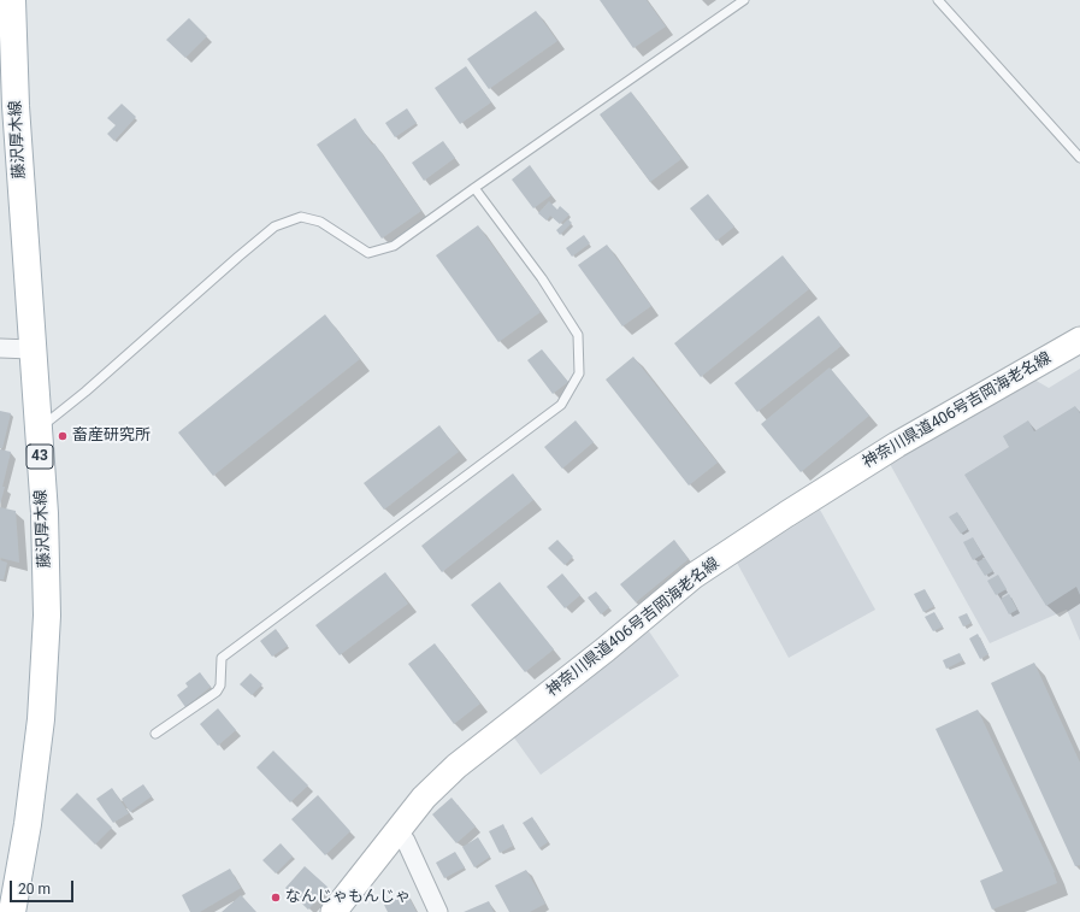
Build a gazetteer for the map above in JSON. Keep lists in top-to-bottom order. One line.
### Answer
{"streets":{"main road":["藤沢厚木線","神奈川県道406号吉岡海老名線","43"]},"places":["畜産研究所","なんじゃもんじゃ"],"scale_bar":"20 m"}
